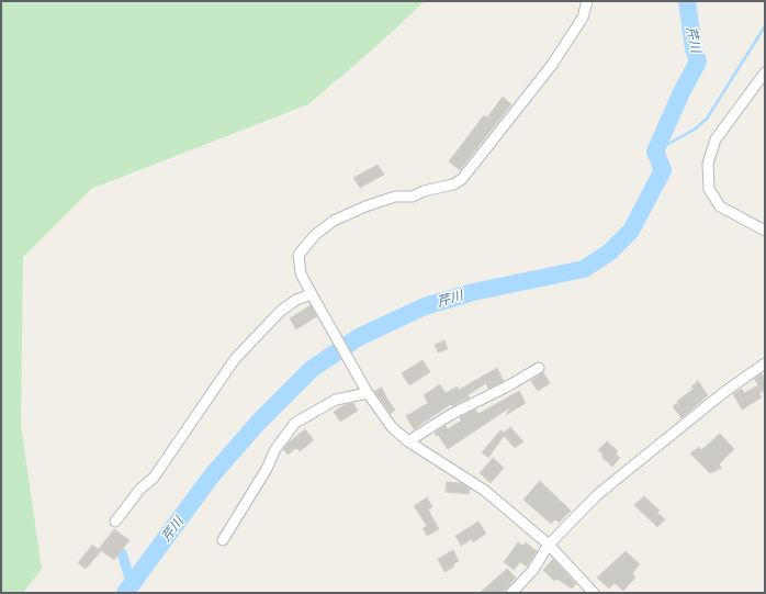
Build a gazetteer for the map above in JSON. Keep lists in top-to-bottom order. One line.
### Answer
{"water":["芹川"]}
